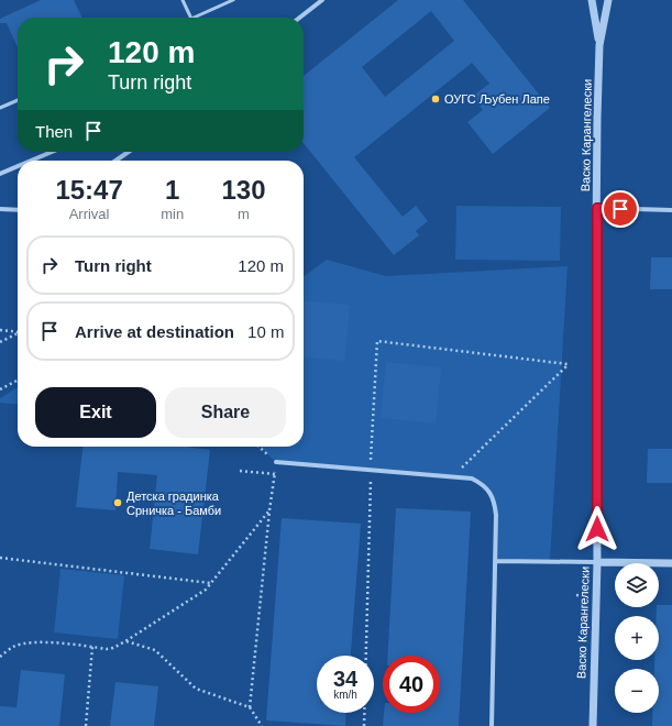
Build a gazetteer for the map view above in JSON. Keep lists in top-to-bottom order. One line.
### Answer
{"streets":{"street":["Васко Карангелески"]},"places":["ОУГС Љубен Лапе","Детска градинка Срничка - Бамби"],"page":{"turn":["120 m","Turn right"],"then":"Then","eta":["15:47","Arrival","1","min","130","m"],"list":[{"name":"Turn right","value":"120 m"},{"name":"Arrive at destination","value":"10 m"}],"buttons":["Exit","Share"],"map_buttons":["+","−"],"speed":"34 km/h","limit":"40"}}
